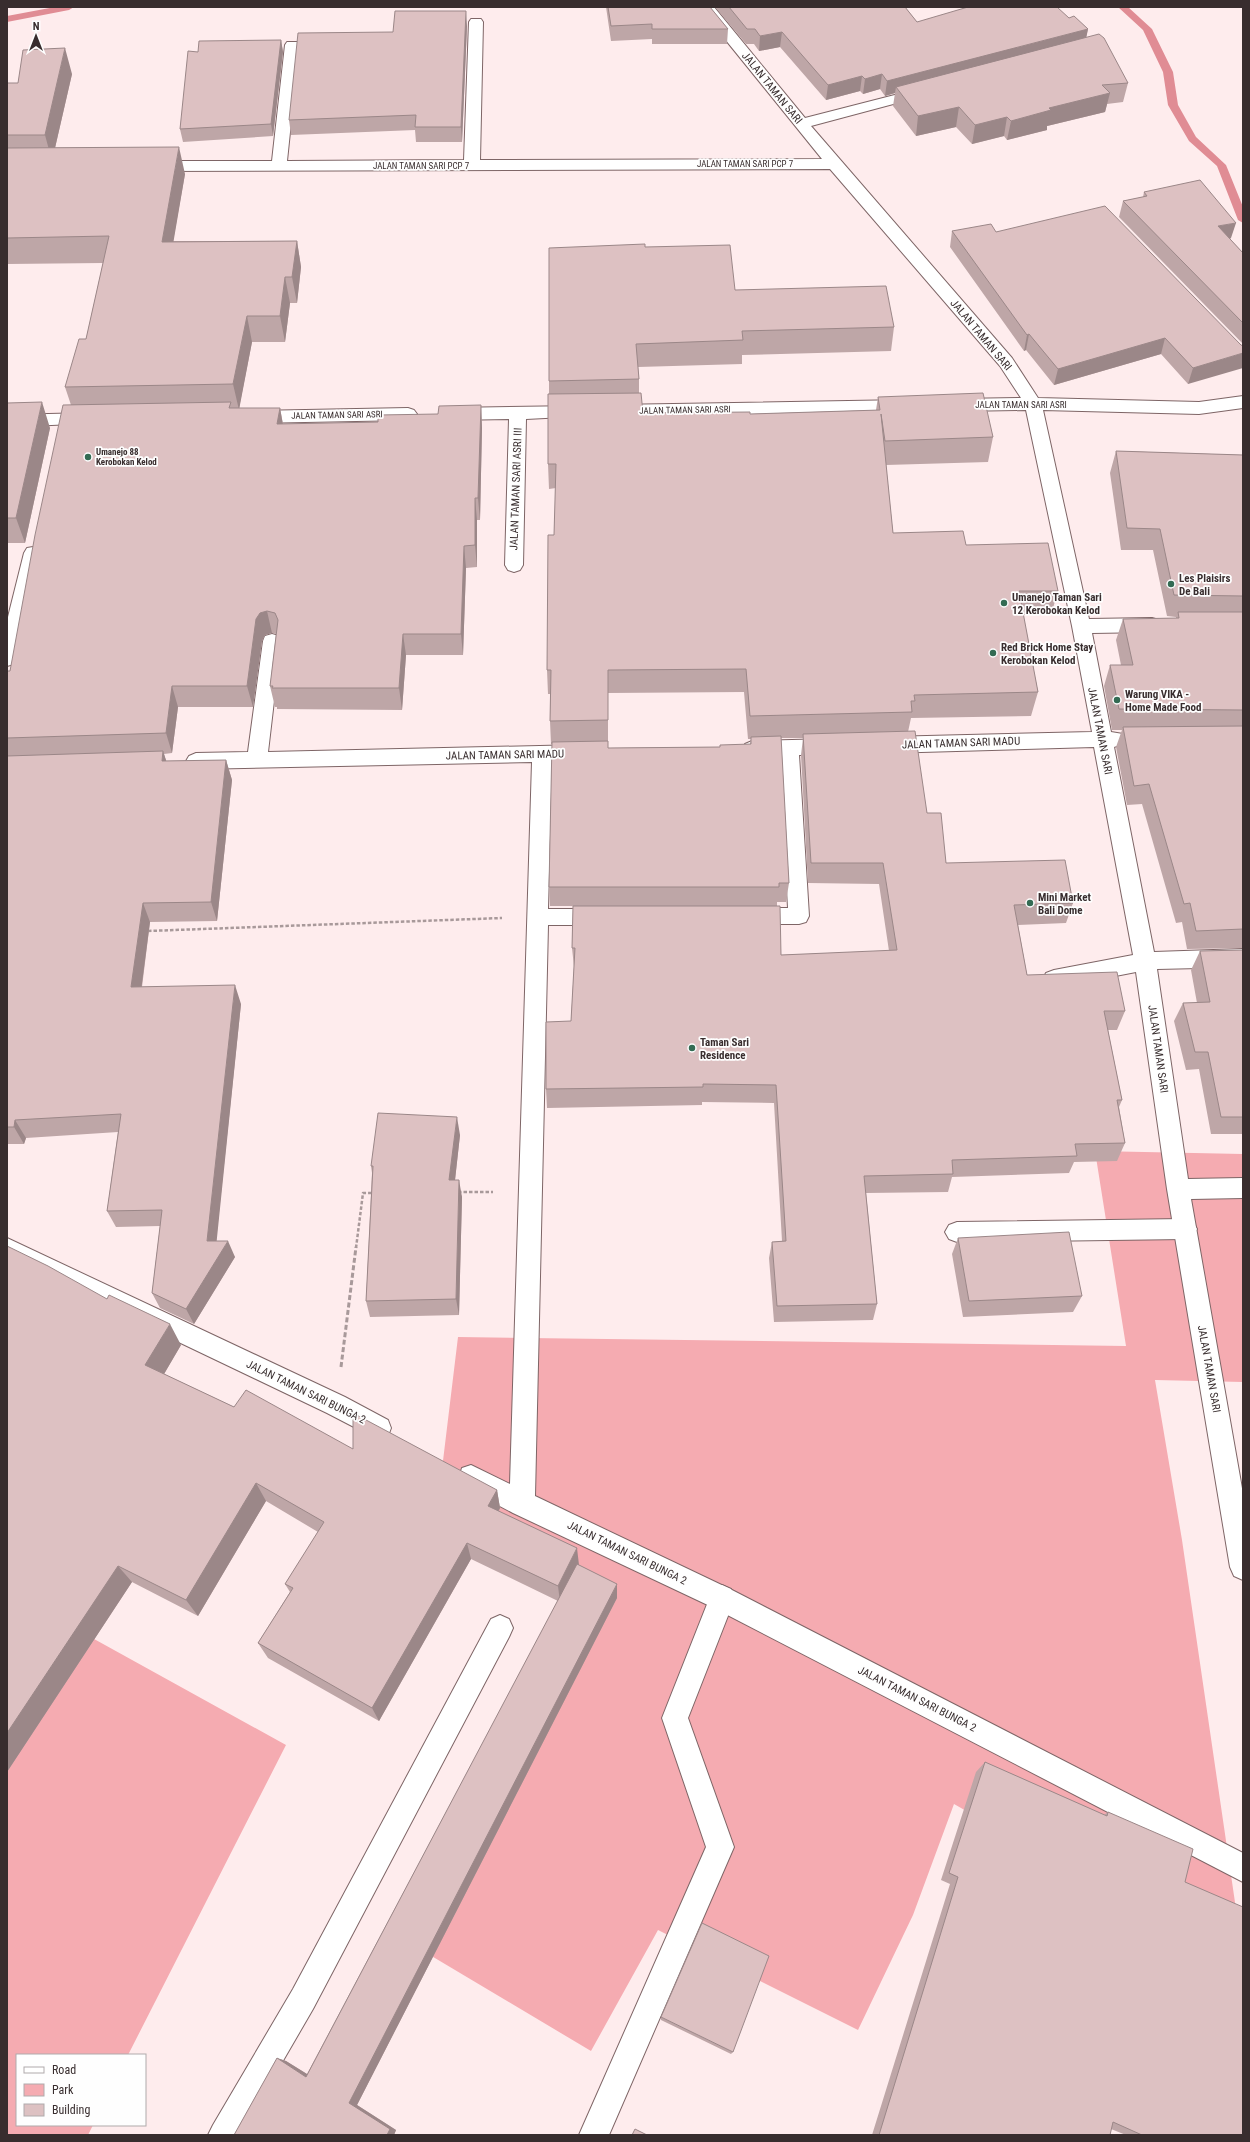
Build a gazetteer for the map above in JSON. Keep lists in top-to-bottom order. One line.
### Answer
{"streets":{"street":["JALAN TAMAN SARI","JALAN TAMAN SARI PCP 7","JALAN TAMAN SARI ASRI","JALAN TAMAN SARI ASRI III","JALAN TAMAN SARI MADU","JALAN TAMAN SARI BUNGA 2"]},"crossings":[["JALAN TAMAN SARI","JALAN TAMAN SARI PCP 7"],["JALAN TAMAN SARI","JALAN TAMAN SARI ASRI"],["JALAN TAMAN SARI","JALAN TAMAN SARI MADU"],["JALAN TAMAN SARI ASRI","JALAN TAMAN SARI ASRI III"]],"places":["Umanejo 88 Kerobokan Kelod","Les Plaisirs De Bali","Umanejo Taman Sari 12 Kerobokan Kelod","Red Brick Home Stay Kerobokan Kelod","Warung VIKA - Home Made Food","Mini Market Bali Dome","Taman Sari Residence"],"legend":["Road","Park","Building"],"north":"top"}
